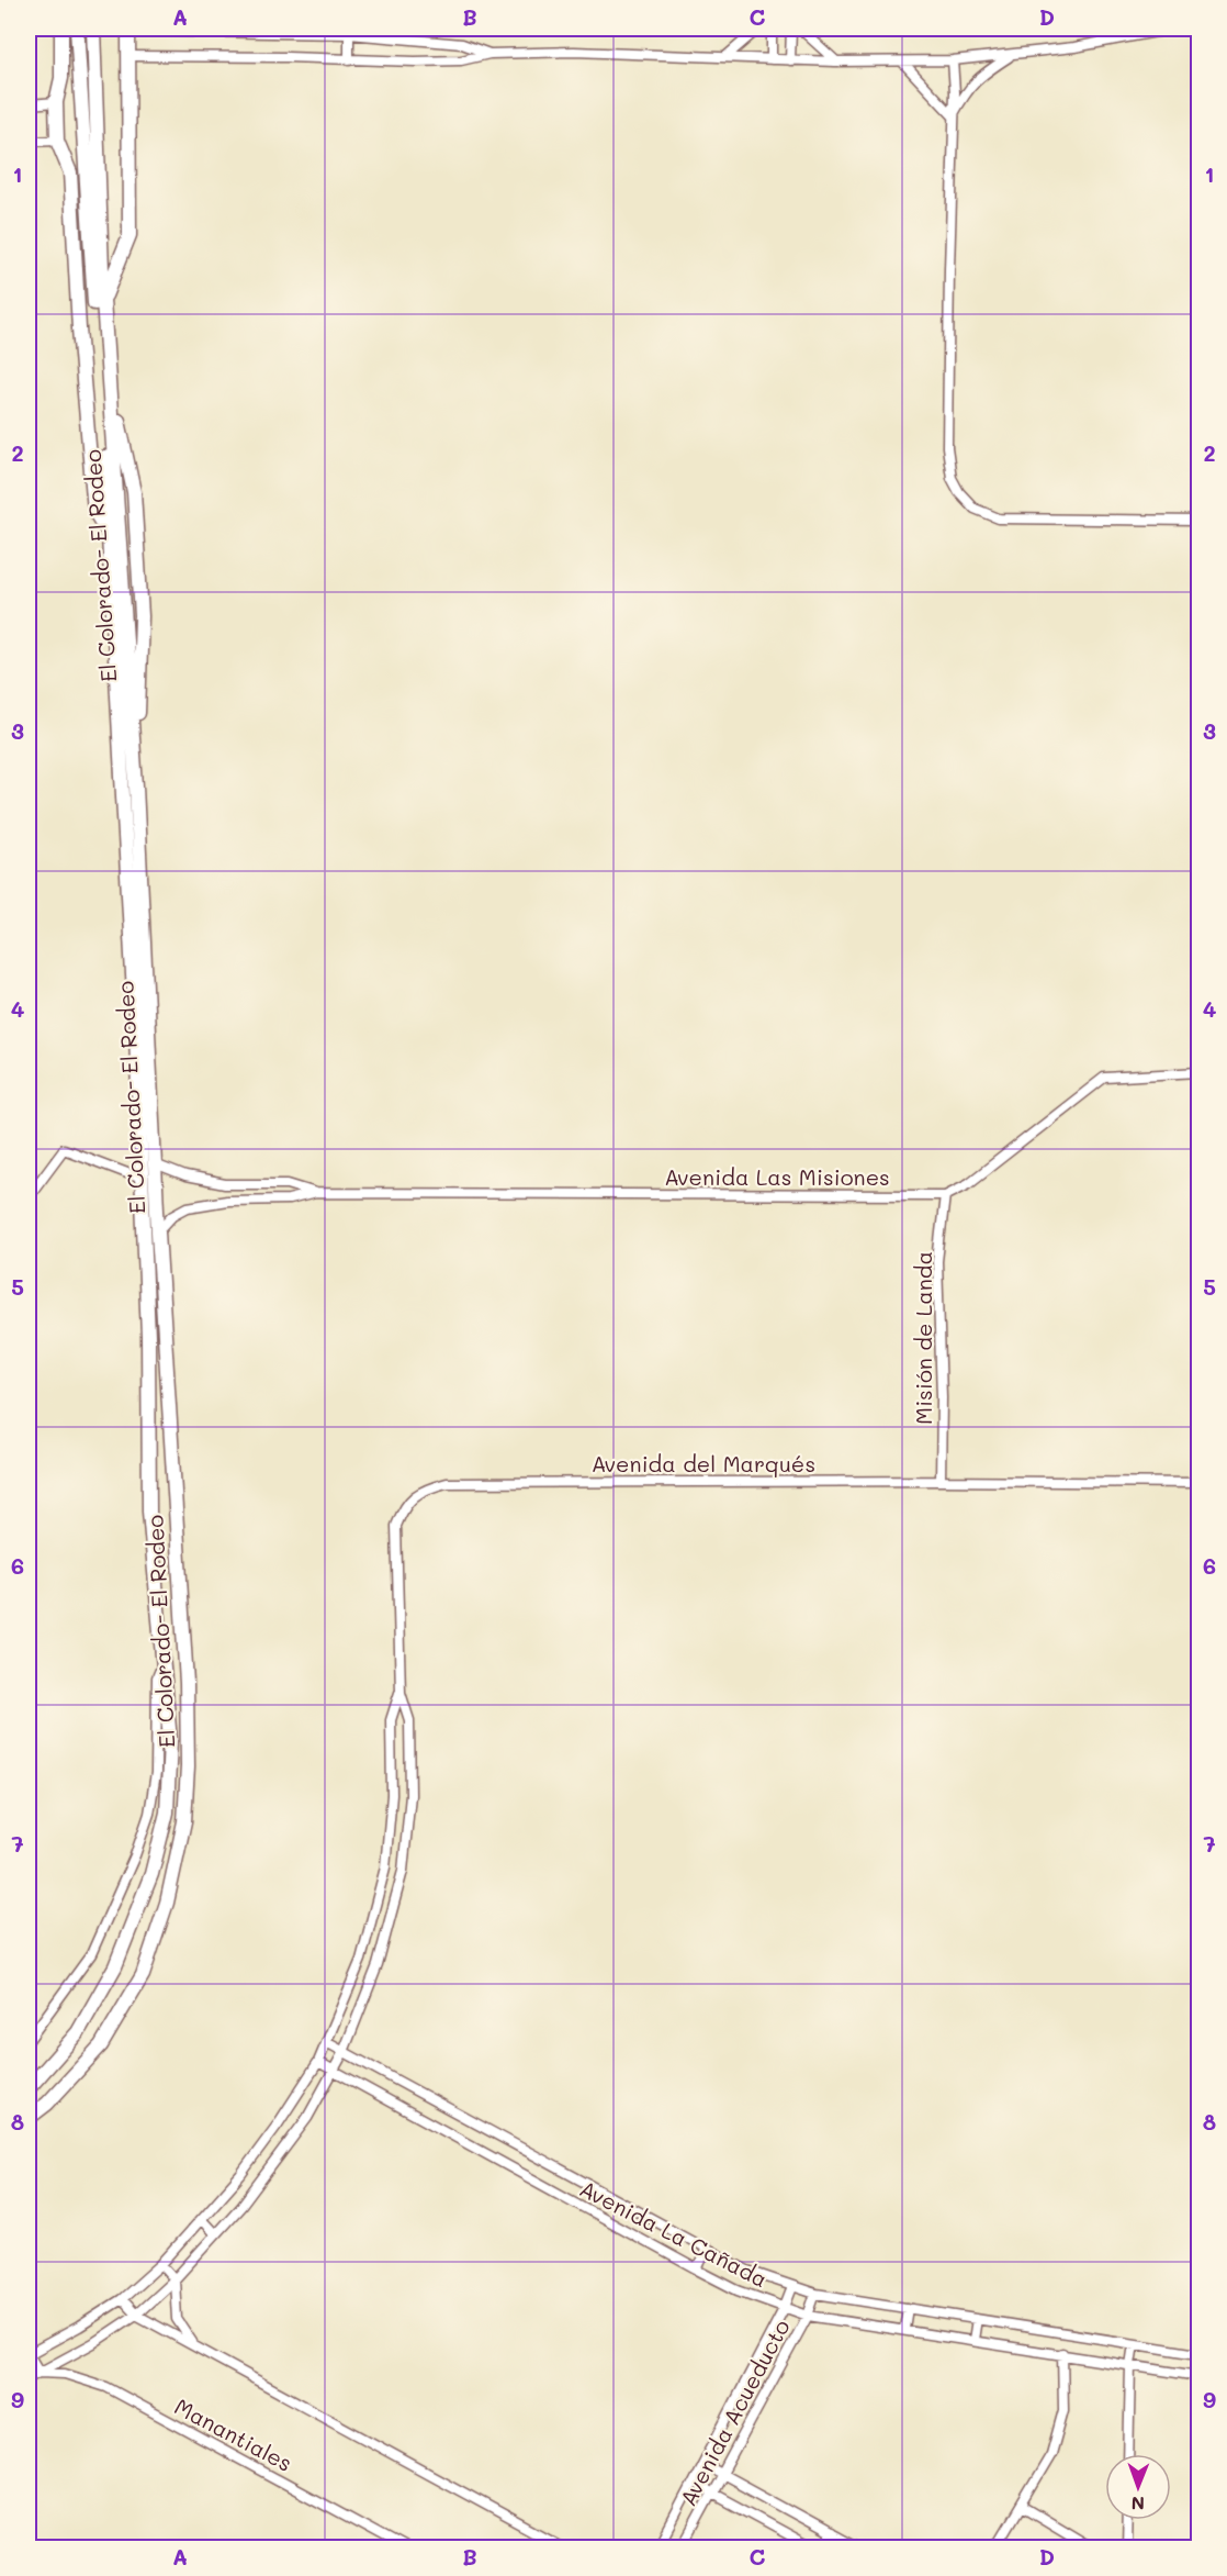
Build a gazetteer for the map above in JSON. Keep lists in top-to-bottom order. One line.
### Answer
{"streets":{"main road":["El Colorado- El Rodeo"],"street":["Avenida Las Misiones","Misión de Landa","Avenida del Marqués","Avenida La Cañada","Avenida Acueducto","Manantiales"]},"crossings":[["El Colorado- El Rodeo","Avenida Las Misiones"],["Avenida Las Misiones","Misión de Landa"],["Misión de Landa","Avenida del Marqués"],["Avenida del Marqués","Avenida La Cañada"],["Avenida del Marqués","Manantiales"],["Avenida La Cañada","Avenida Acueducto"]],"north":"bottom","grid":{"columns":["A","B","C","D"],"rows":["1","2","3","4","5","6","7","8","9"]}}
